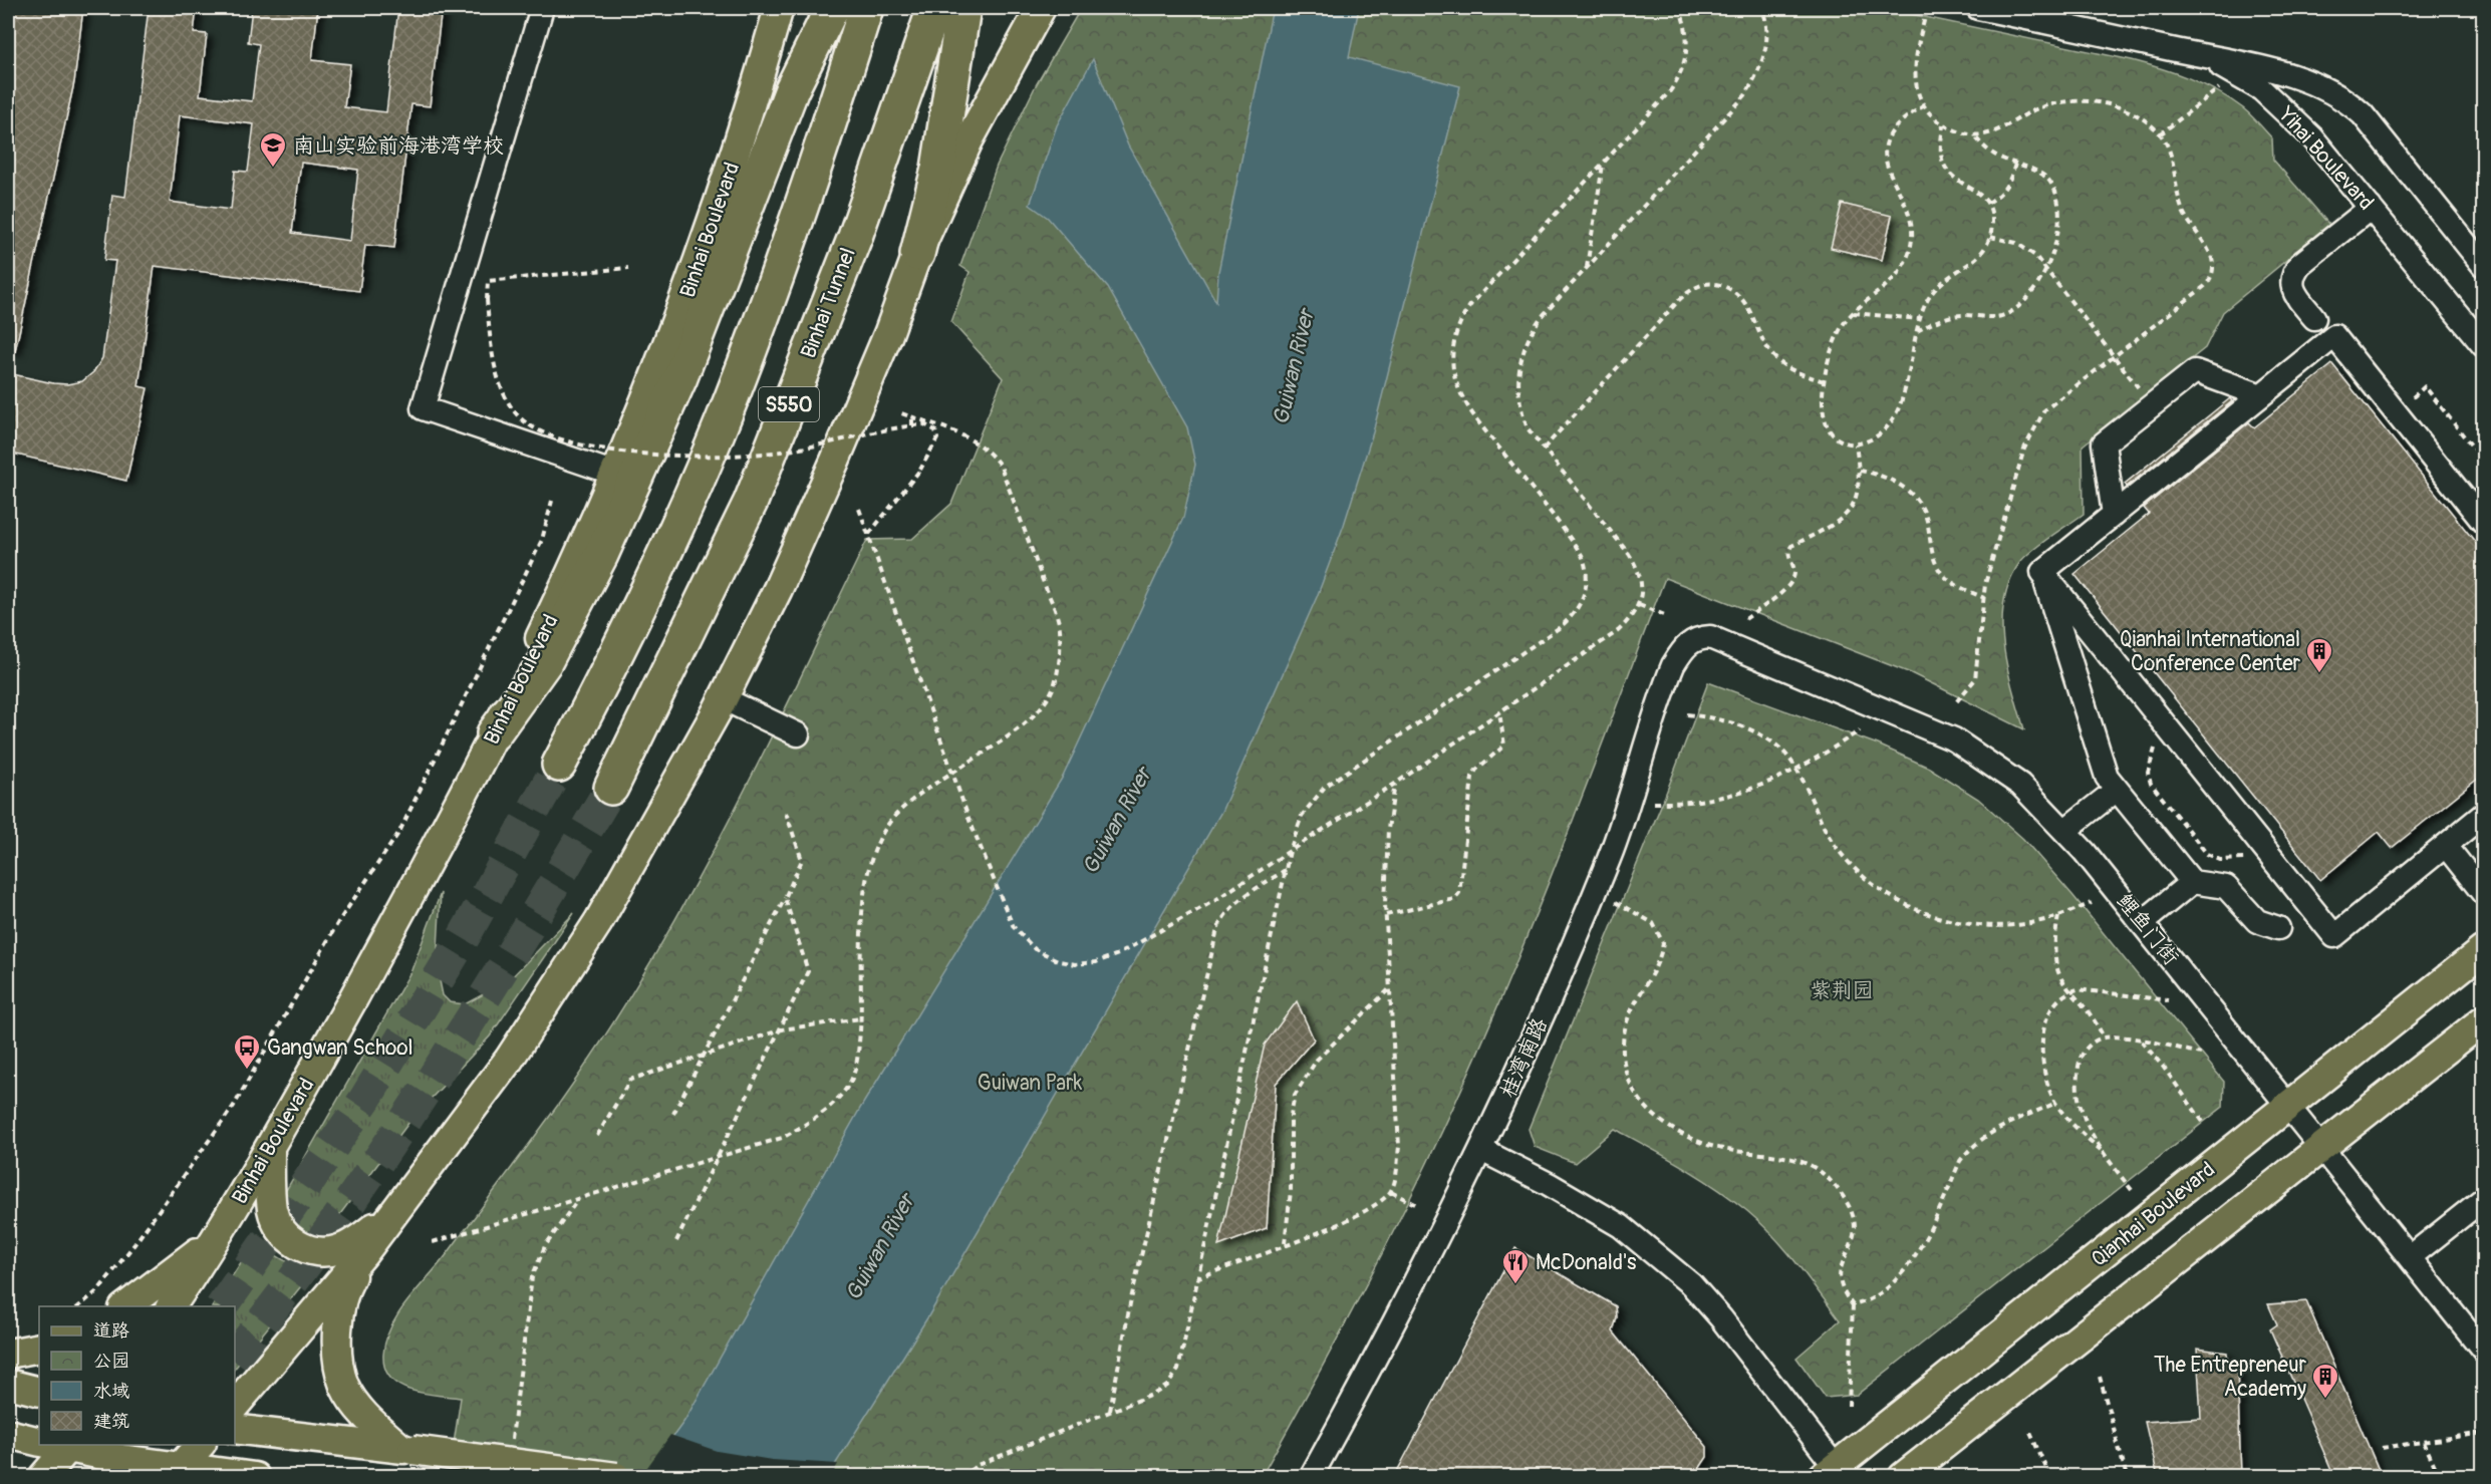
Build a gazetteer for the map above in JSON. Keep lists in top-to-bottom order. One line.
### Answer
{"streets":{"highway":["Binhai Tunnel","S550"],"main road":["Binhai Boulevard","Qianhai Boulevard"],"street":["Yihai Boulevard","鲤鱼门街","桂湾南路"]},"crossings":[["鲤鱼门街","桂湾南路"],["鲤鱼门街","Qianhai Boulevard"]],"water":["Guiwan River"],"parks":["紫荆园","Guiwan Park"],"places":{"school or university":["南山实验前海港湾学校"],"building":["Qianhai International Conference Center","The Entrepreneur Academy"],"bus stop":["Gangwan School"],"restaurant":["McDonald's"]},"legend":["道路","公园","水域","建筑"]}
